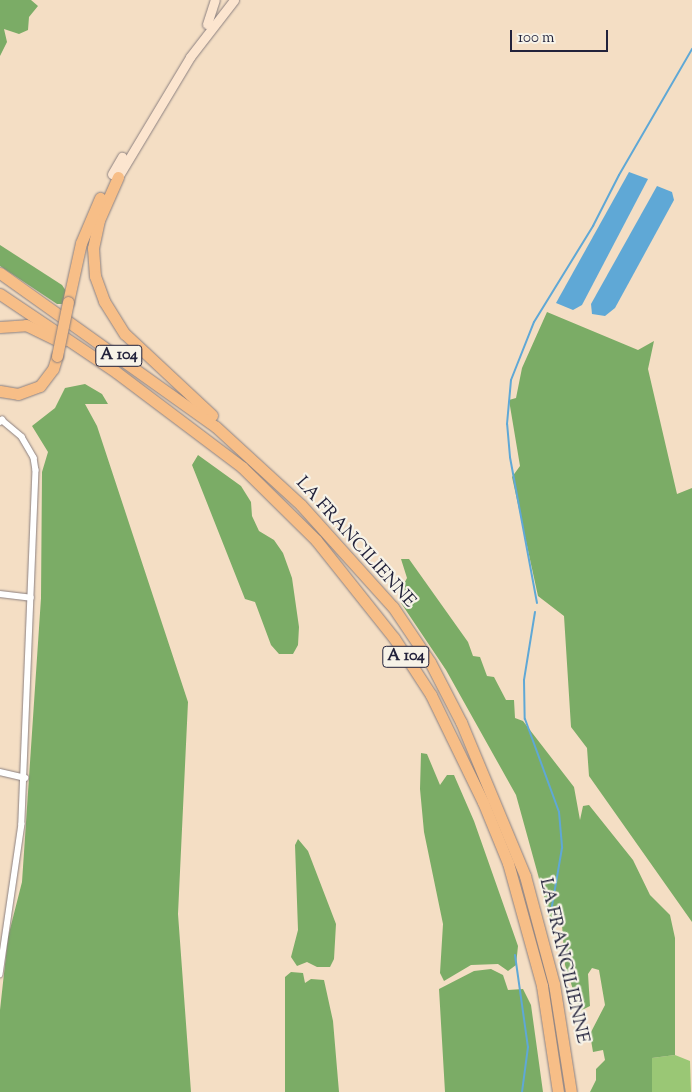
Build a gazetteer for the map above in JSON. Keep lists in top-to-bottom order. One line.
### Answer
{"streets":{"highway":["A 104","LA FRANCILIENNE"]},"scale_bar":"100 m"}
